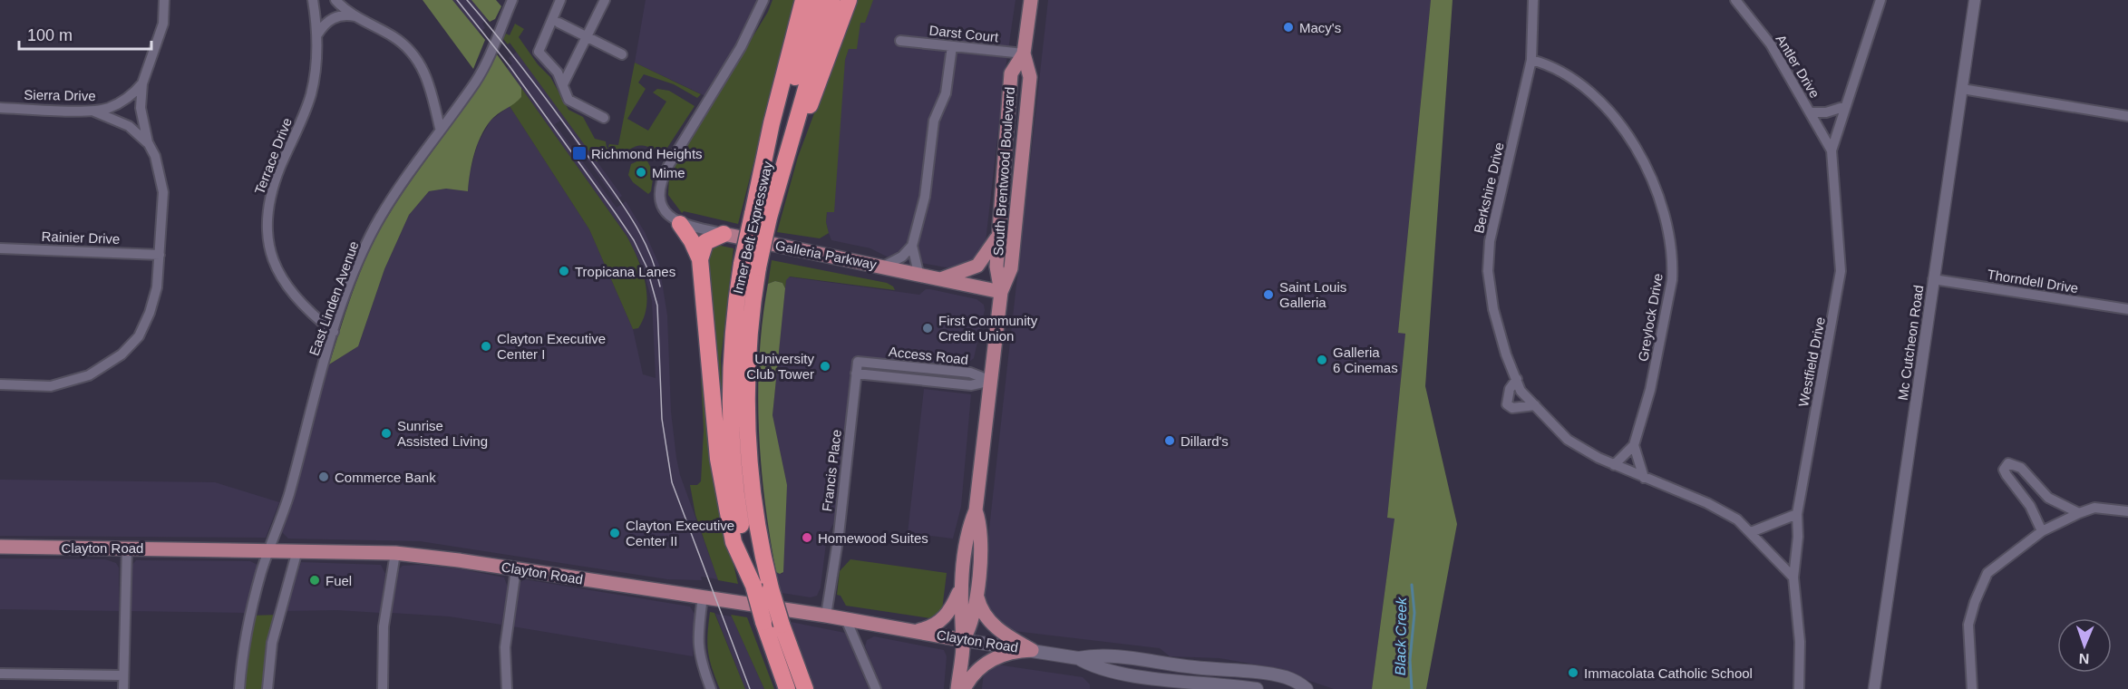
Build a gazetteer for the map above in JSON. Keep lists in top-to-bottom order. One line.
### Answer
{"streets":{"highway":["Inner Belt Expressway"],"main road":["South Brentwood Boulevard","Galleria Parkway","Clayton Road"],"street":["Darst Court","Antler Drive","Sierra Drive","Terrace Drive","Berkshire Drive","Rainier Drive","Thorndell Drive","East Linden Avenue","Greylock Drive","Mc Cutcheon Road","Access Road","Westfield Drive","Francis Place"]},"crossings":[["Darst Court","South Brentwood Boulevard"],["Antler Drive","Westfield Drive"],["Terrace Drive","East Linden Avenue"],["South Brentwood Boulevard","Galleria Parkway"],["South Brentwood Boulevard","Access Road"],["South Brentwood Boulevard","Clayton Road"],["Berkshire Drive","Greylock Drive"],["Berkshire Drive","Westfield Drive"],["Thorndell Drive","Mc Cutcheon Road"],["East Linden Avenue","Clayton Road"],["Access Road","Francis Place"],["Francis Place","Clayton Road"]],"water":["Black Creek"],"places":{"other":["Macy's","Mime","Tropicana Lanes","Saint Louis Galleria","First Community Credit Union","Clayton Executive Center I","Galleria 6 Cinemas","University Club Tower","Sunrise Assisted Living","Dillard's","Commerce Bank","Clayton Executive Center II","Homewood Suites","Fuel","Immacolata Catholic School"],"transit":["Richmond Heights"]},"scale_bar":"100 m","north":"bottom"}
